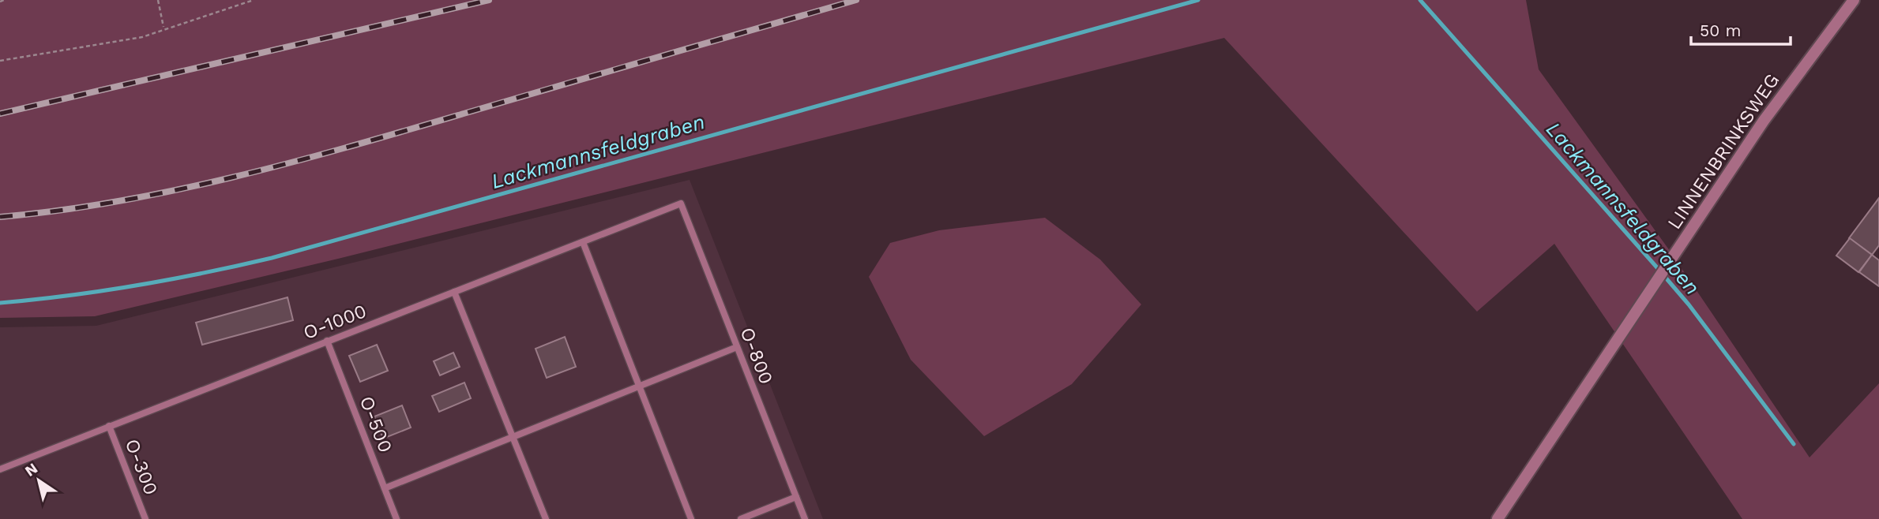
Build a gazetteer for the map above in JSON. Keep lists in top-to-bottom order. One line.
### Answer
{"streets":{"street":["LINNENBRINKSWEG"],"lane":["O-1000","O-800","O-500","O-300"]},"crossings":[["O-1000","O-800"],["O-1000","O-500"],["O-1000","O-300"]],"water":["Lackmannsfeldgraben"],"scale_bar":"50 m","north":"top left"}
